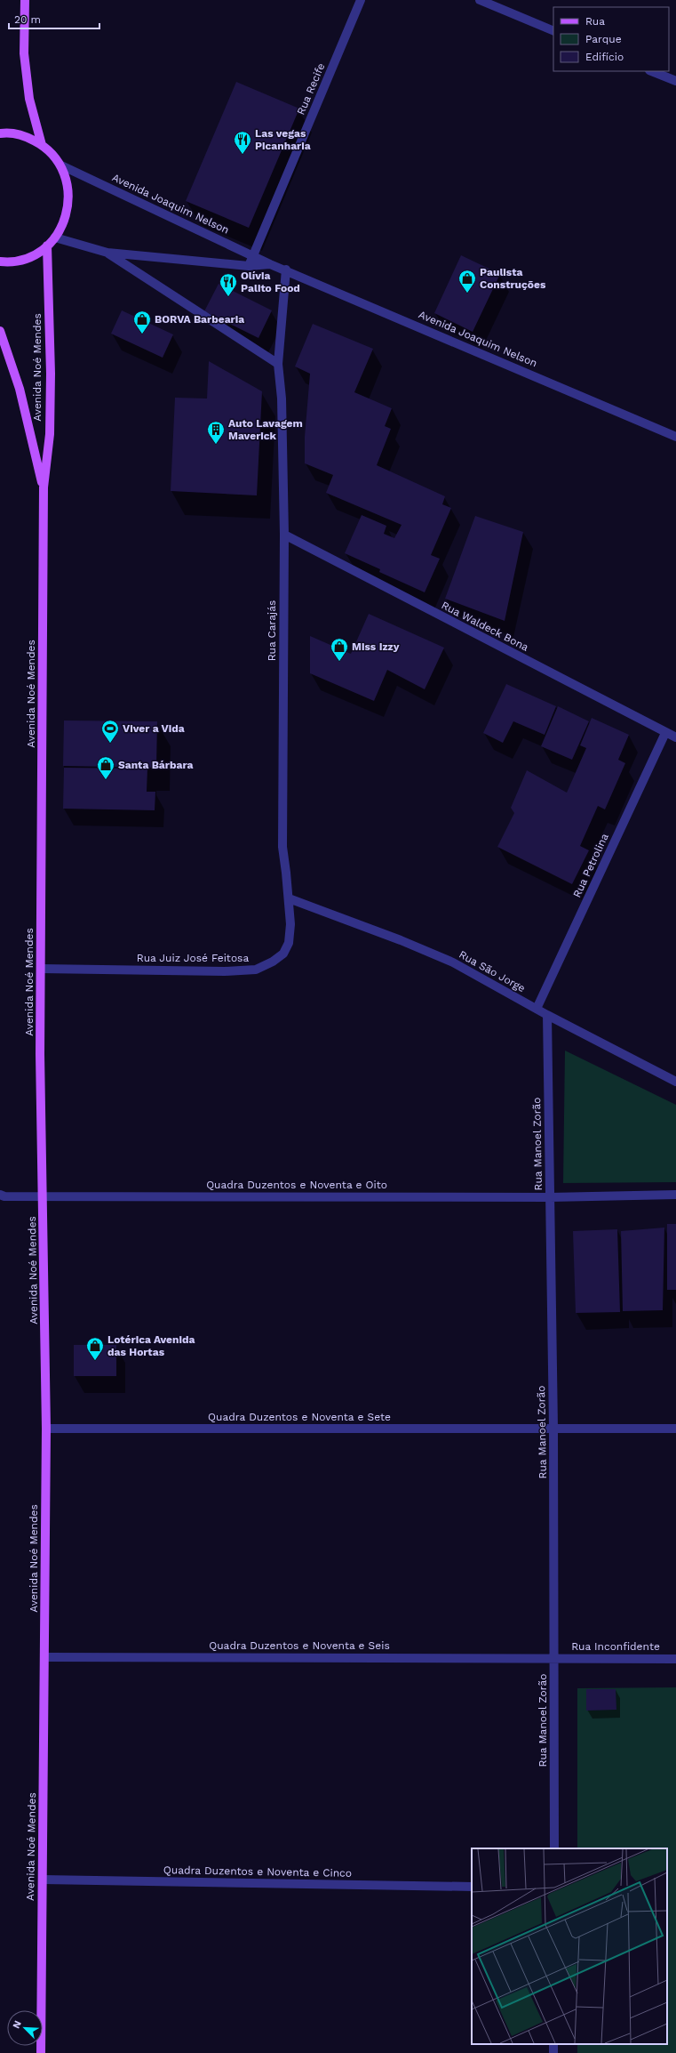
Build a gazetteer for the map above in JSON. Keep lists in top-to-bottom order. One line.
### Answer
{"streets":{"main road":["Avenida Noé Mendes"],"street":["Rua Recife","Avenida Joaquim Nelson","Rua Waldeck Bona","Rua Carajás","Rua Petrolina","Rua Juiz José Feitosa","Rua São Jorge","Rua Manoel Zorão","Quadra Duzentos e Noventa e Oito","Quadra Duzentos e Noventa e Sete","Quadra Duzentos e Noventa e Seis","Rua Inconfidente","Quadra Duzentos e Noventa e Cinco"]},"crossings":[["Rua Recife","Avenida Joaquim Nelson"],["Avenida Joaquim Nelson","Rua Carajás"],["Avenida Noé Mendes","Rua Juiz José Feitosa"],["Avenida Noé Mendes","Quadra Duzentos e Noventa e Oito"],["Avenida Noé Mendes","Quadra Duzentos e Noventa e Sete"],["Avenida Noé Mendes","Quadra Duzentos e Noventa e Seis"],["Avenida Noé Mendes","Quadra Duzentos e Noventa e Cinco"],["Rua Waldeck Bona","Rua Carajás"],["Rua Waldeck Bona","Rua Petrolina"],["Rua Carajás","Rua Juiz José Feitosa"],["Rua Carajás","Rua São Jorge"],["Rua Petrolina","Rua São Jorge"],["Rua Juiz José Feitosa","Rua São Jorge"],["Rua São Jorge","Rua Manoel Zorão"],["Rua Manoel Zorão","Quadra Duzentos e Noventa e Oito"],["Rua Manoel Zorão","Quadra Duzentos e Noventa e Sete"],["Rua Manoel Zorão","Quadra Duzentos e Noventa e Seis"],["Rua Manoel Zorão","Rua Inconfidente"],["Quadra Duzentos e Noventa e Seis","Rua Inconfidente"]],"places":{"restaurant":["Las vegas Picanharia","Olívia Palito Food"],"shop":["Paulista Construções","BORVA Barbearia","Miss Izzy","Santa Bárbara","Lotérica Avenida das Hortas"],"building":["Auto Lavagem Maverick"],"sports":["Viver a Vida"]},"legend":["Rua","Parque","Edifício"],"scale_bar":"20 m","north":"top left"}
